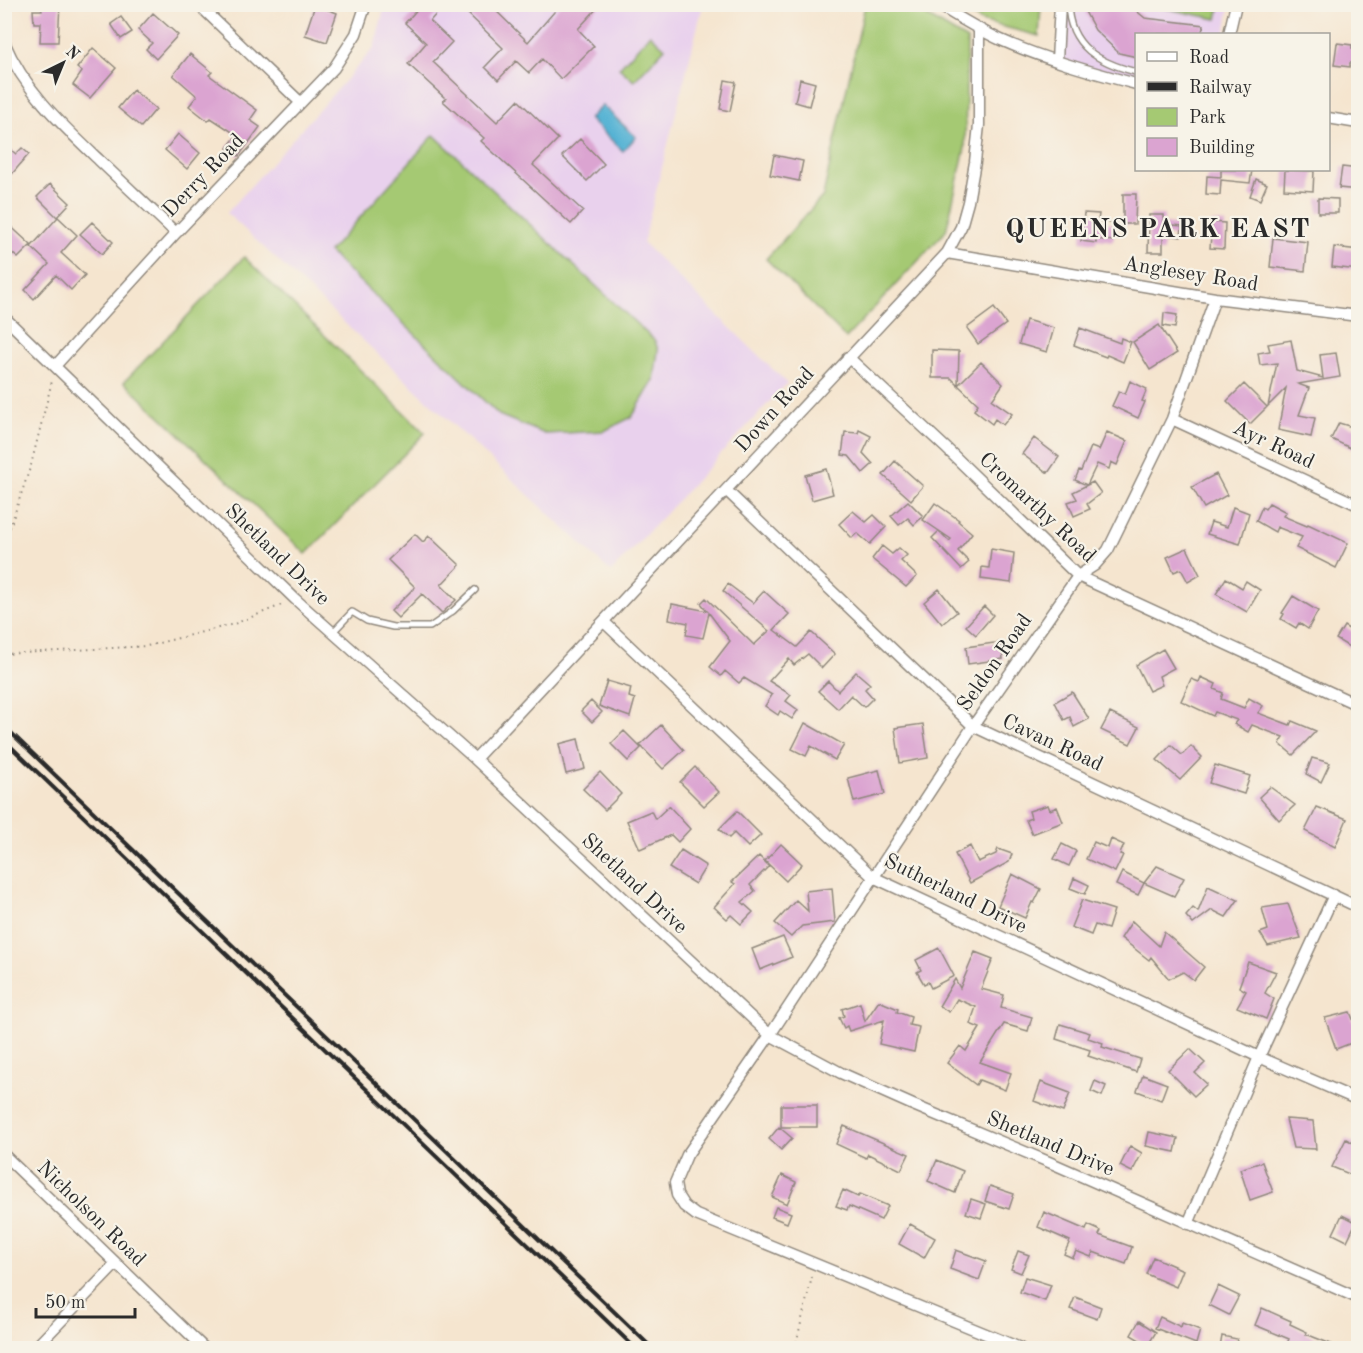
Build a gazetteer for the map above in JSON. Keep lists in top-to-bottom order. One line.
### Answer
{"streets":{"street":["Derry Road","Anglesey Road","Down Road","Ayr Road","Cromarthy Road","Shetland Drive","Seldon Road","Cavan Road","Sutherland Drive","Nicholson Road"]},"crossings":[["Derry Road","Shetland Drive"],["Anglesey Road","Down Road"],["Anglesey Road","Seldon Road"],["Down Road","Cromarthy Road"],["Down Road","Shetland Drive"],["Down Road","Cavan Road"],["Down Road","Sutherland Drive"],["Ayr Road","Seldon Road"],["Cromarthy Road","Seldon Road"],["Shetland Drive","Seldon Road"],["Seldon Road","Cavan Road"],["Seldon Road","Sutherland Drive"]],"districts":["QUEENS PARK EAST"],"legend":["Road","Railway","Park","Building"],"scale_bar":"50 m","north":"top right"}
